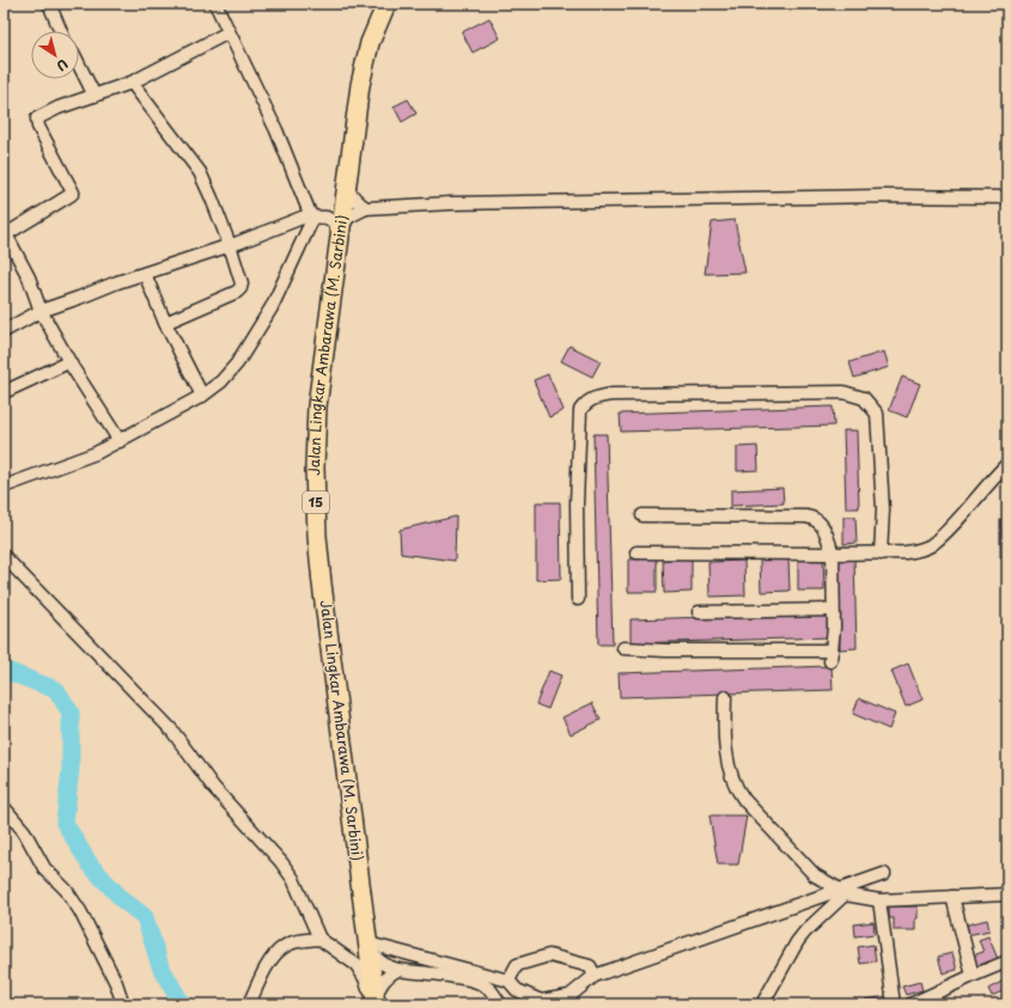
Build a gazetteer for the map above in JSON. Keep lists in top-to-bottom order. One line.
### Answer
{"streets":{"highway":["Jalan Lingkar Ambarawa (M. Sarbini)","15"]},"north":"bottom right"}
